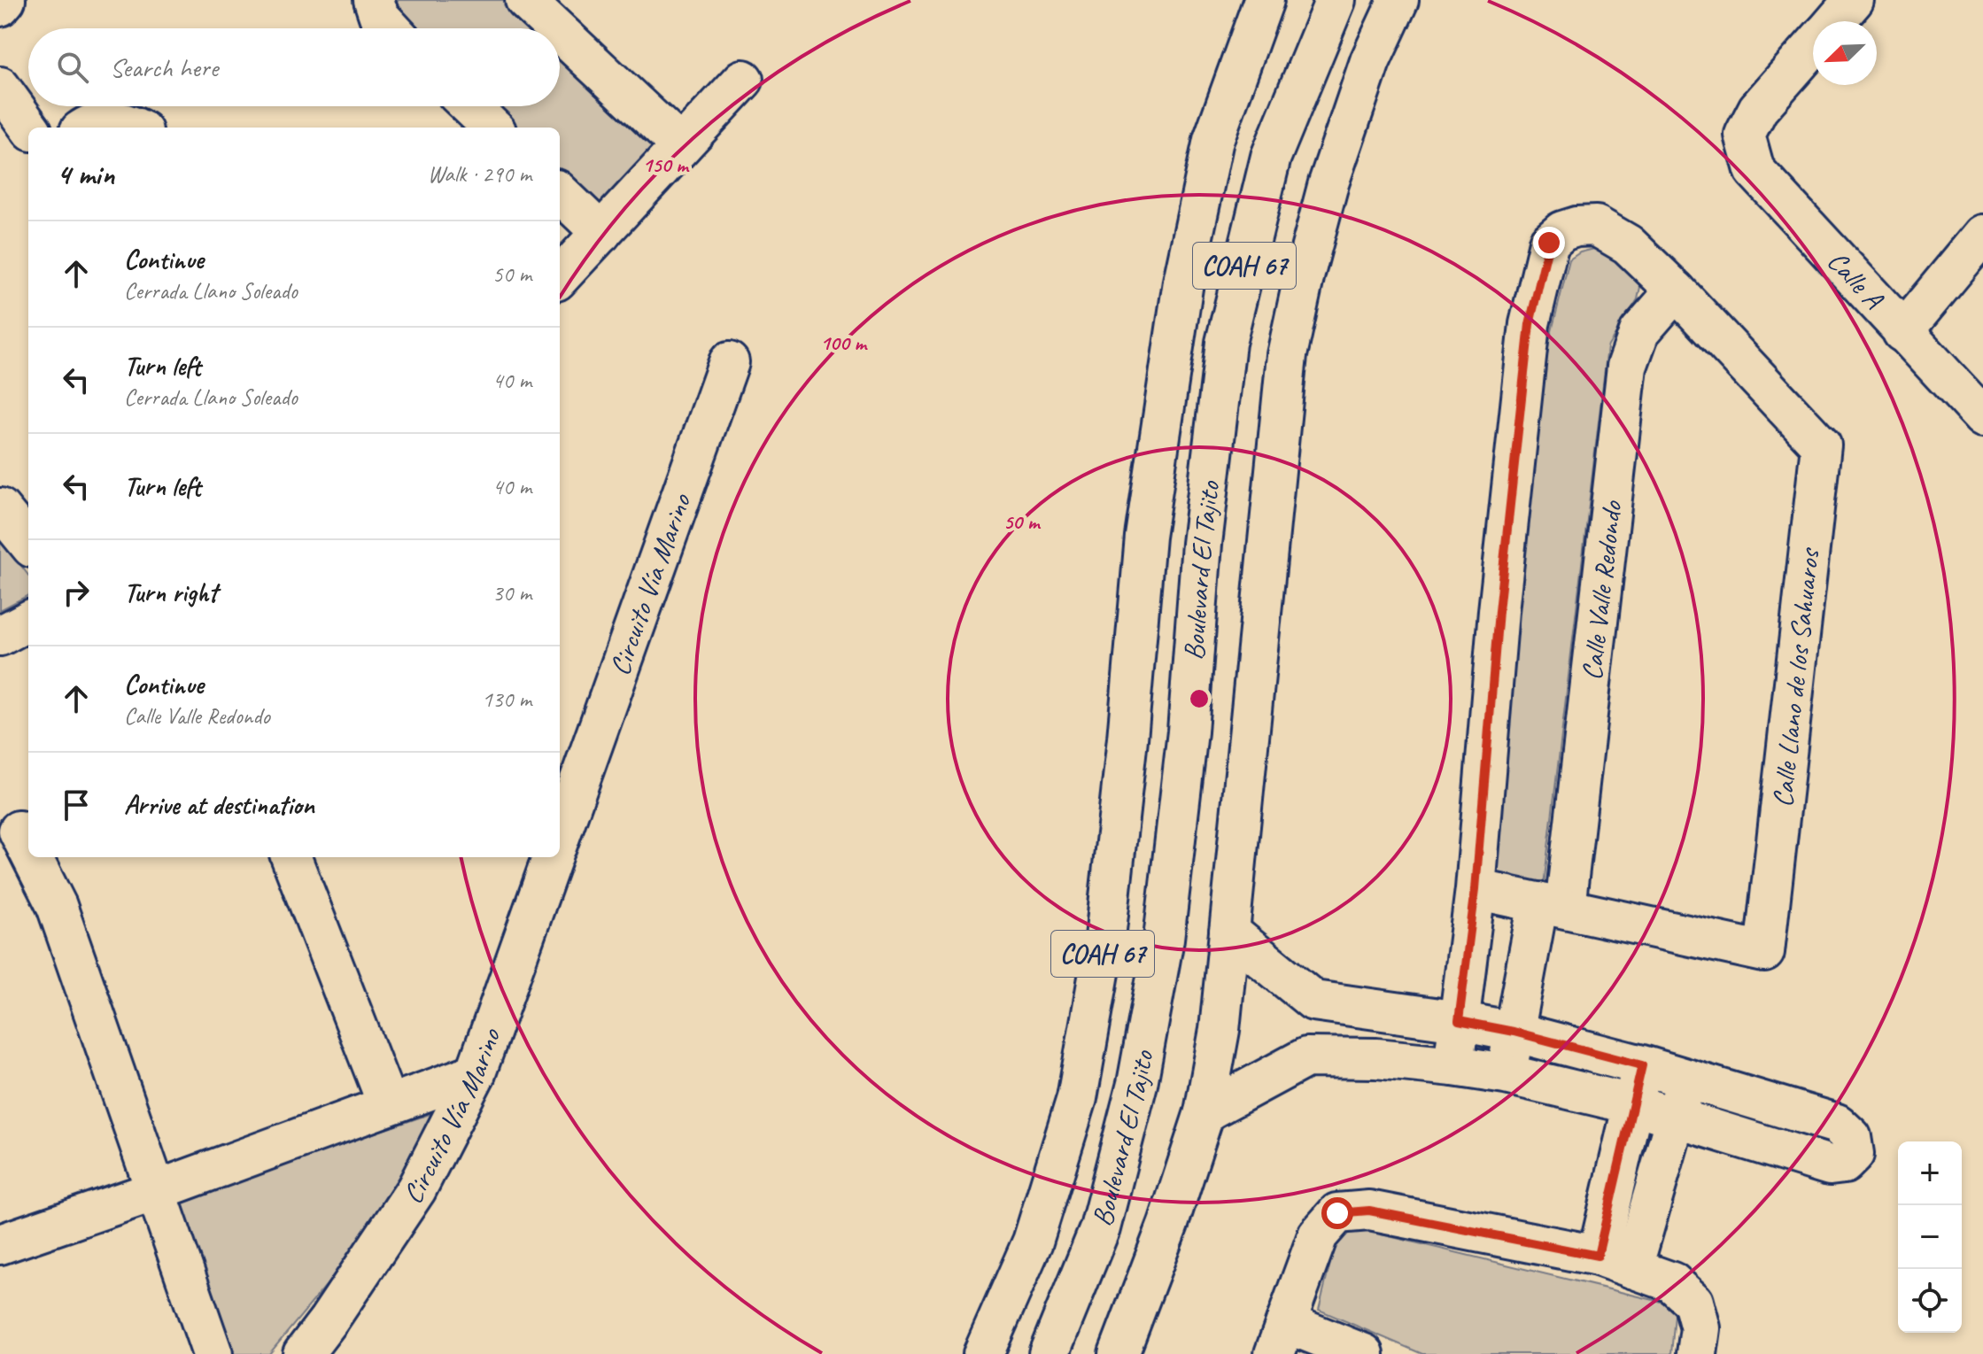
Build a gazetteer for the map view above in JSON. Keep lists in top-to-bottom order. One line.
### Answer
{"streets":{"street":["COAH 67","Calle A","Boulevard El Tajito","Circuito Vía Marino","Calle Valle Redondo","Calle Llano de los Sahuaros"]},"crossings":[["Calle Valle Redondo","Calle Llano de los Sahuaros"]],"north":"bottom left","page":{"search":"Search here","heading":["4 min","Walk · 290 m"],"list":[["Continue","Cerrada Llano Soleado","50 m"],["Turn left","Cerrada Llano Soleado","40 m"],["Turn left","40 m"],["Turn right","30 m"],["Continue","Calle Valle Redondo","130 m"],"Arrive at destination"],"map_buttons":["+","−"]},"rings":["150 m","100 m","50 m"]}
